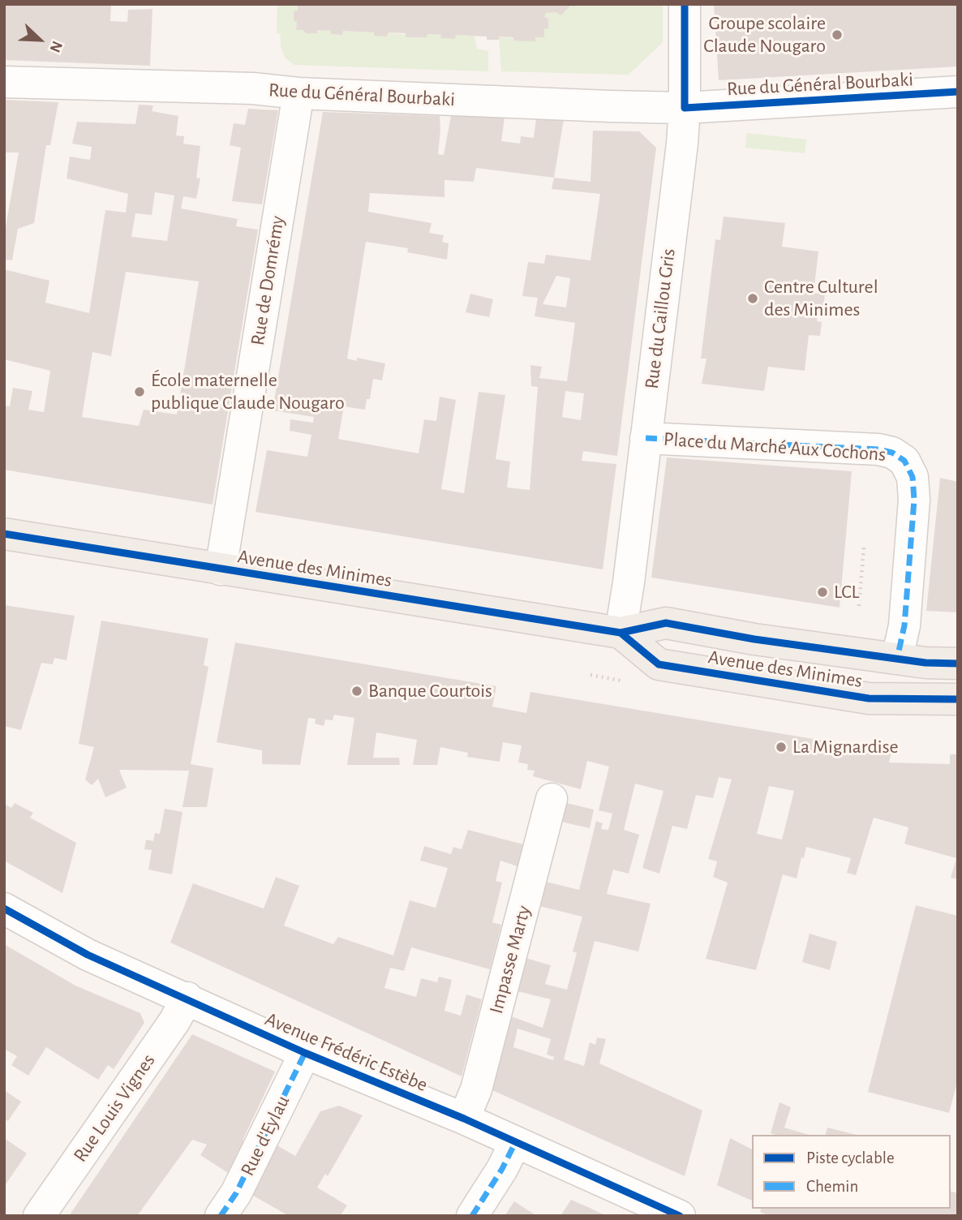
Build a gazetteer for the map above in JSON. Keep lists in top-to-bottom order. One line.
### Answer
{"streets":{"main road":["Avenue des Minimes"],"street":["Rue du Général Bourbaki","Rue de Domrémy","Rue du Caillou Gris","Place du Marché Aux Cochons","Impasse Marty","Avenue Frédéric Estèbe","Rue Louis Vignes","Rue d'Eylau"]},"crossings":[["Rue du Général Bourbaki","Rue de Domrémy"],["Rue du Général Bourbaki","Rue du Caillou Gris"],["Rue de Domrémy","Avenue des Minimes"],["Rue du Caillou Gris","Place du Marché Aux Cochons"],["Rue du Caillou Gris","Avenue des Minimes"],["Place du Marché Aux Cochons","Avenue des Minimes"],["Impasse Marty","Avenue Frédéric Estèbe"],["Avenue Frédéric Estèbe","Rue Louis Vignes"],["Avenue Frédéric Estèbe","Rue d'Eylau"]],"places":["Groupe scolaire Claude Nougaro","Centre Culturel des Minimes","École maternelle publique Claude Nougaro","LCL","Banque Courtois","La Mignardise"],"legend":["Piste cyclable","Chemin"],"north":"bottom right"}
